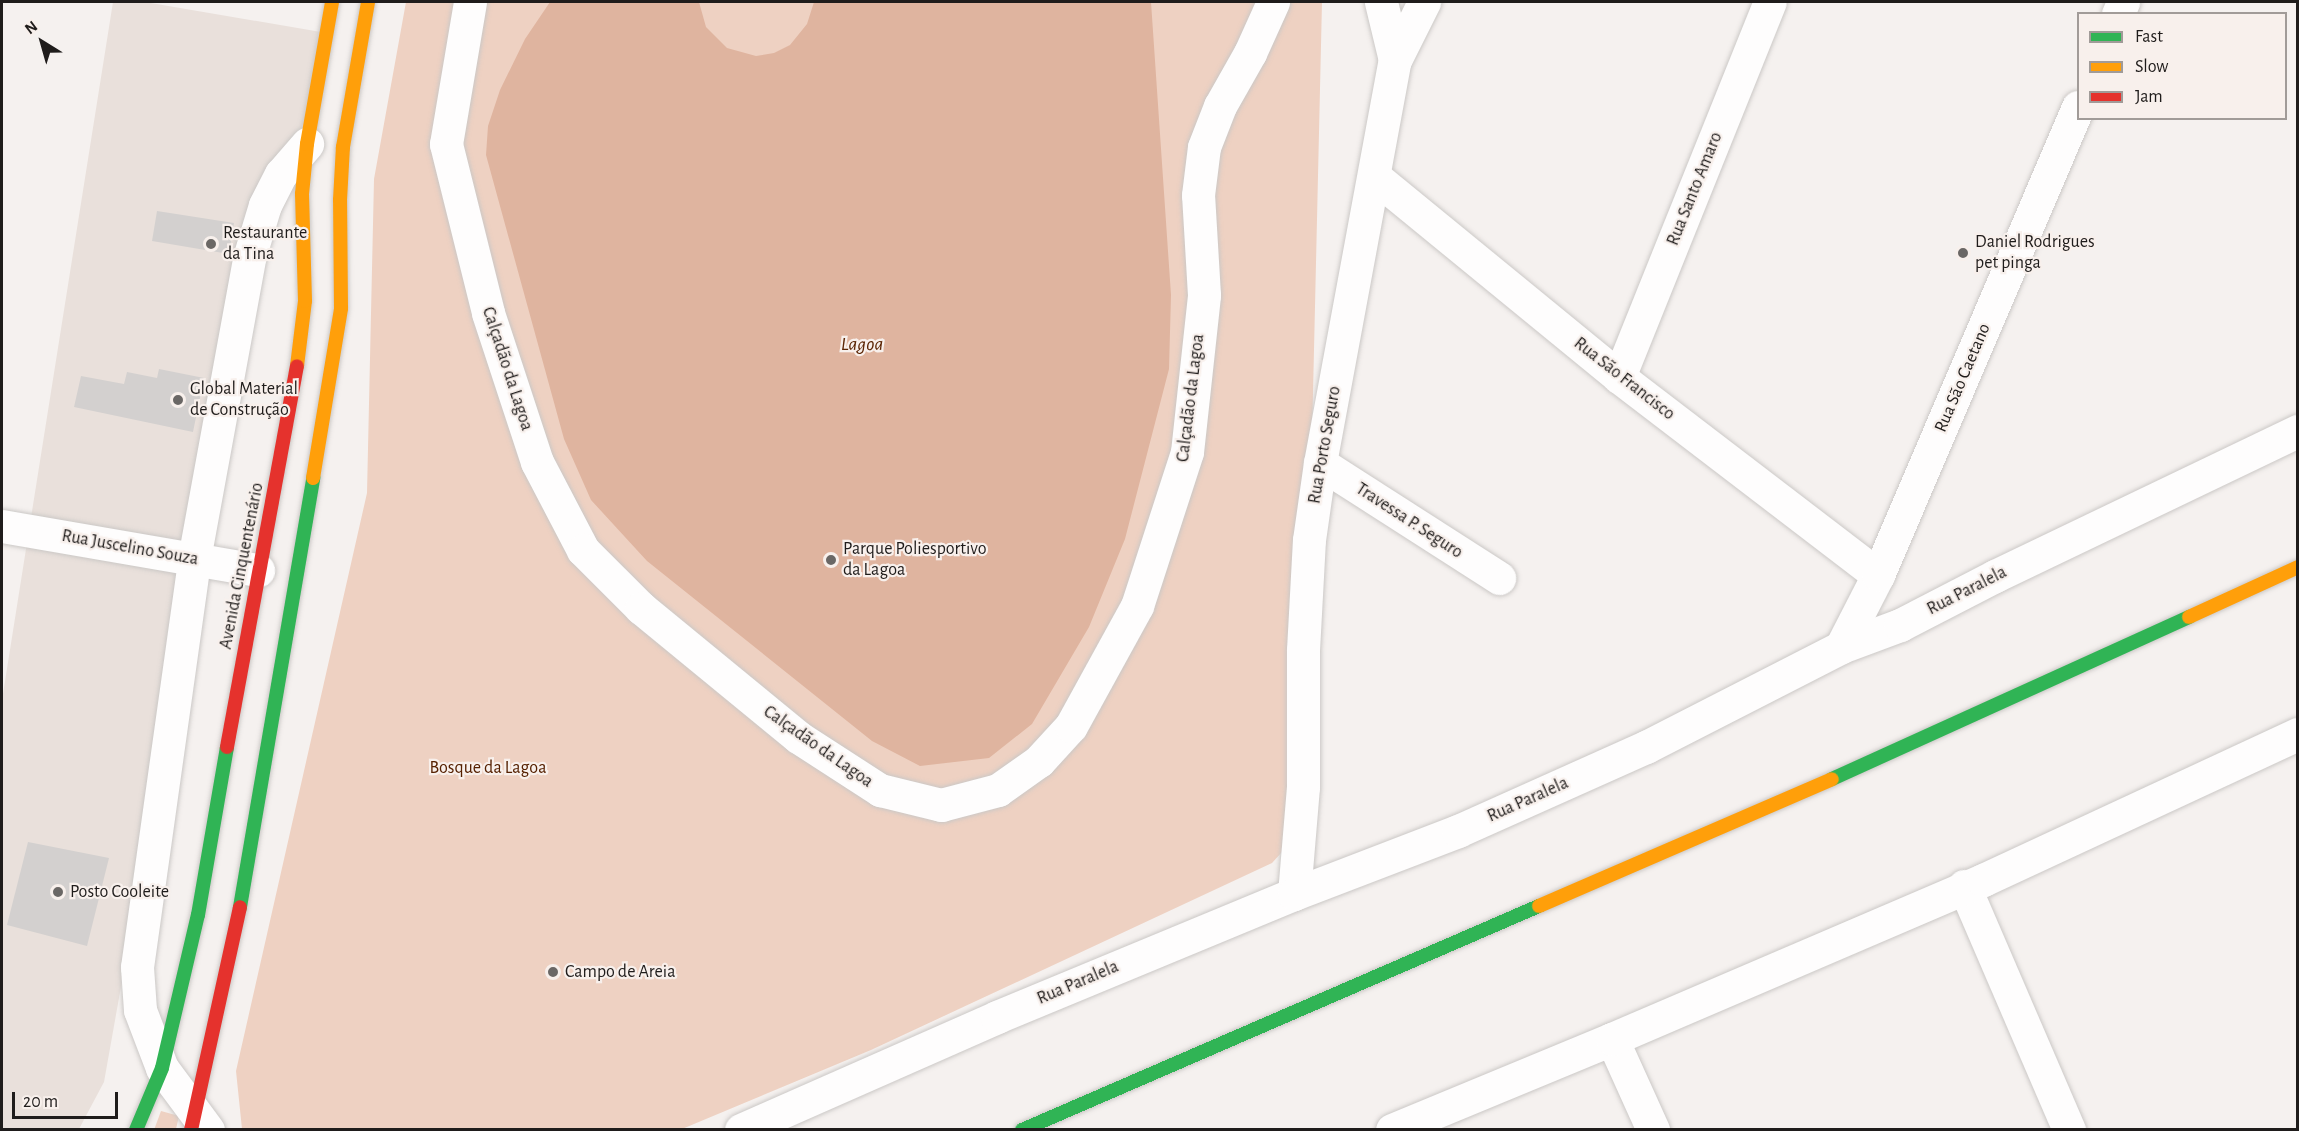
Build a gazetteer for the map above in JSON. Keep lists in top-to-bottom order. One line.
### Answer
{"streets":{"main road":["Avenida Cinquentenário"],"street":["Rua Santo Amaro","Calçadão da Lagoa","Rua São Caetano","Rua São Francisco","Rua Porto Seguro","Travessa P. Seguro","Rua Juscelino Souza","Rua Paralela"]},"crossings":[["Rua Santo Amaro","Rua São Francisco"],["Rua São Caetano","Rua São Francisco"],["Rua São Caetano","Rua Paralela"],["Rua São Francisco","Rua Porto Seguro"],["Rua Porto Seguro","Travessa P. Seguro"],["Rua Porto Seguro","Rua Paralela"],["Rua Juscelino Souza","Avenida Cinquentenário"]],"water":["Lagoa"],"parks":["Bosque da Lagoa"],"places":["Restaurante da Tina","Daniel Rodrigues pet pinga","Global Material de Construção","Parque Poliesportivo da Lagoa","Posto Cooleite","Campo de Areia"],"legend":["Fast","Slow","Jam"],"scale_bar":"20 m","north":"top left"}
